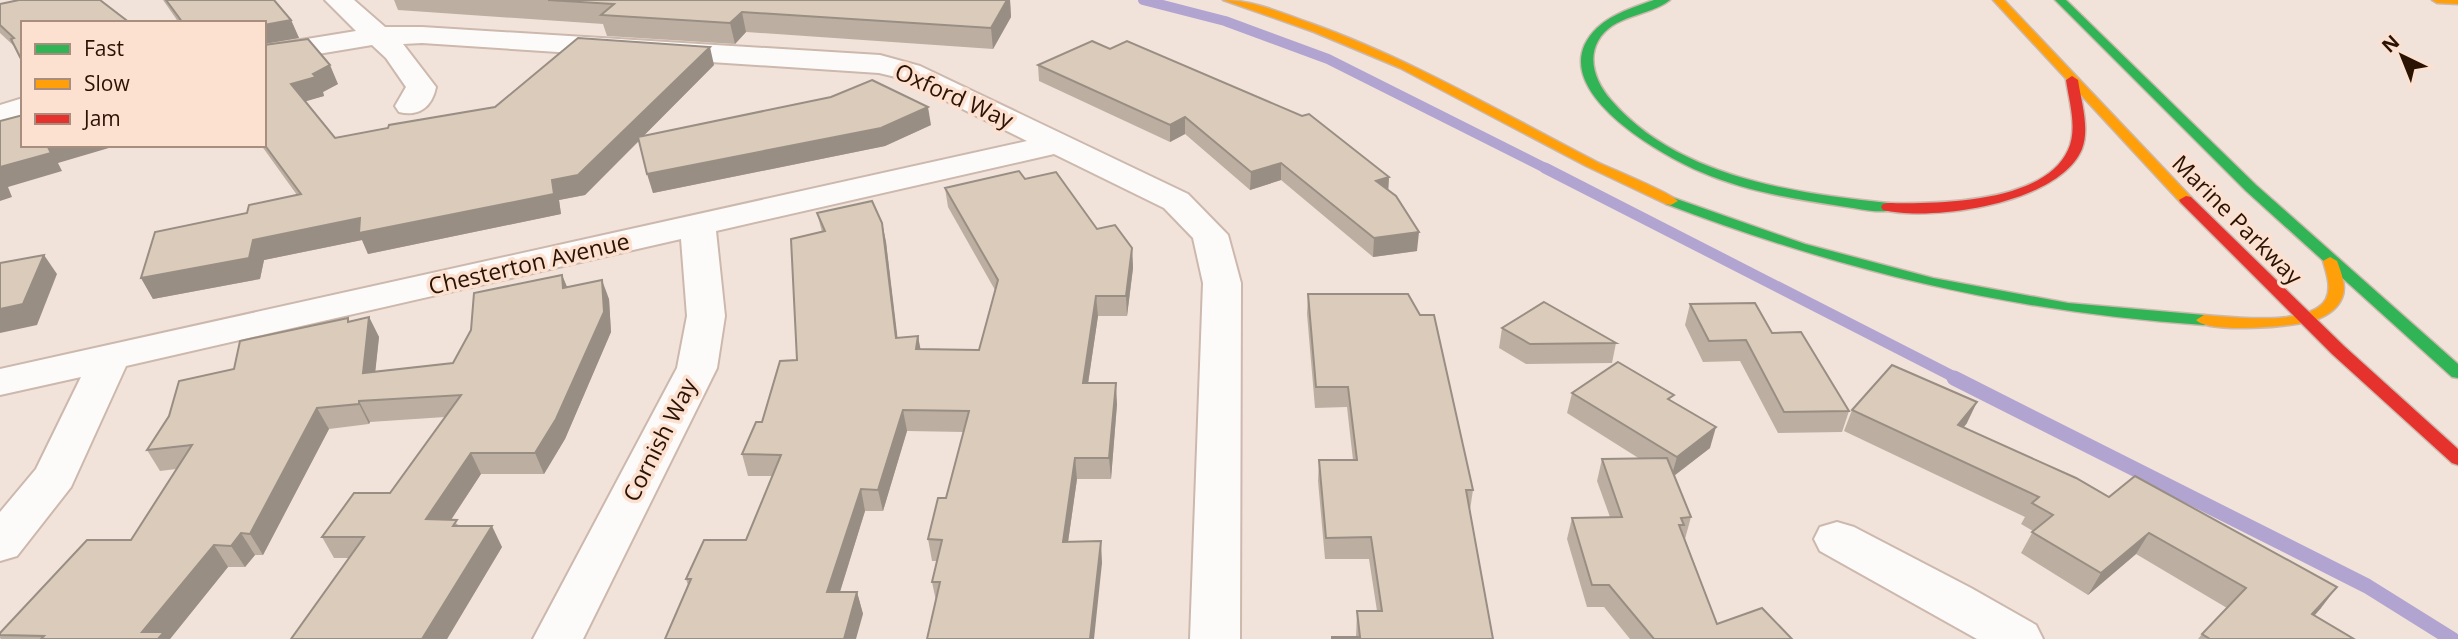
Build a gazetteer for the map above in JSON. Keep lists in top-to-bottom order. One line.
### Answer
{"streets":{"main road":["Marine Parkway"],"street":["Oxford Way","Chesterton Avenue","Cornish Way"]},"crossings":[["Oxford Way","Chesterton Avenue"],["Chesterton Avenue","Cornish Way"]],"legend":["Fast","Slow","Jam"],"north":"top left"}
